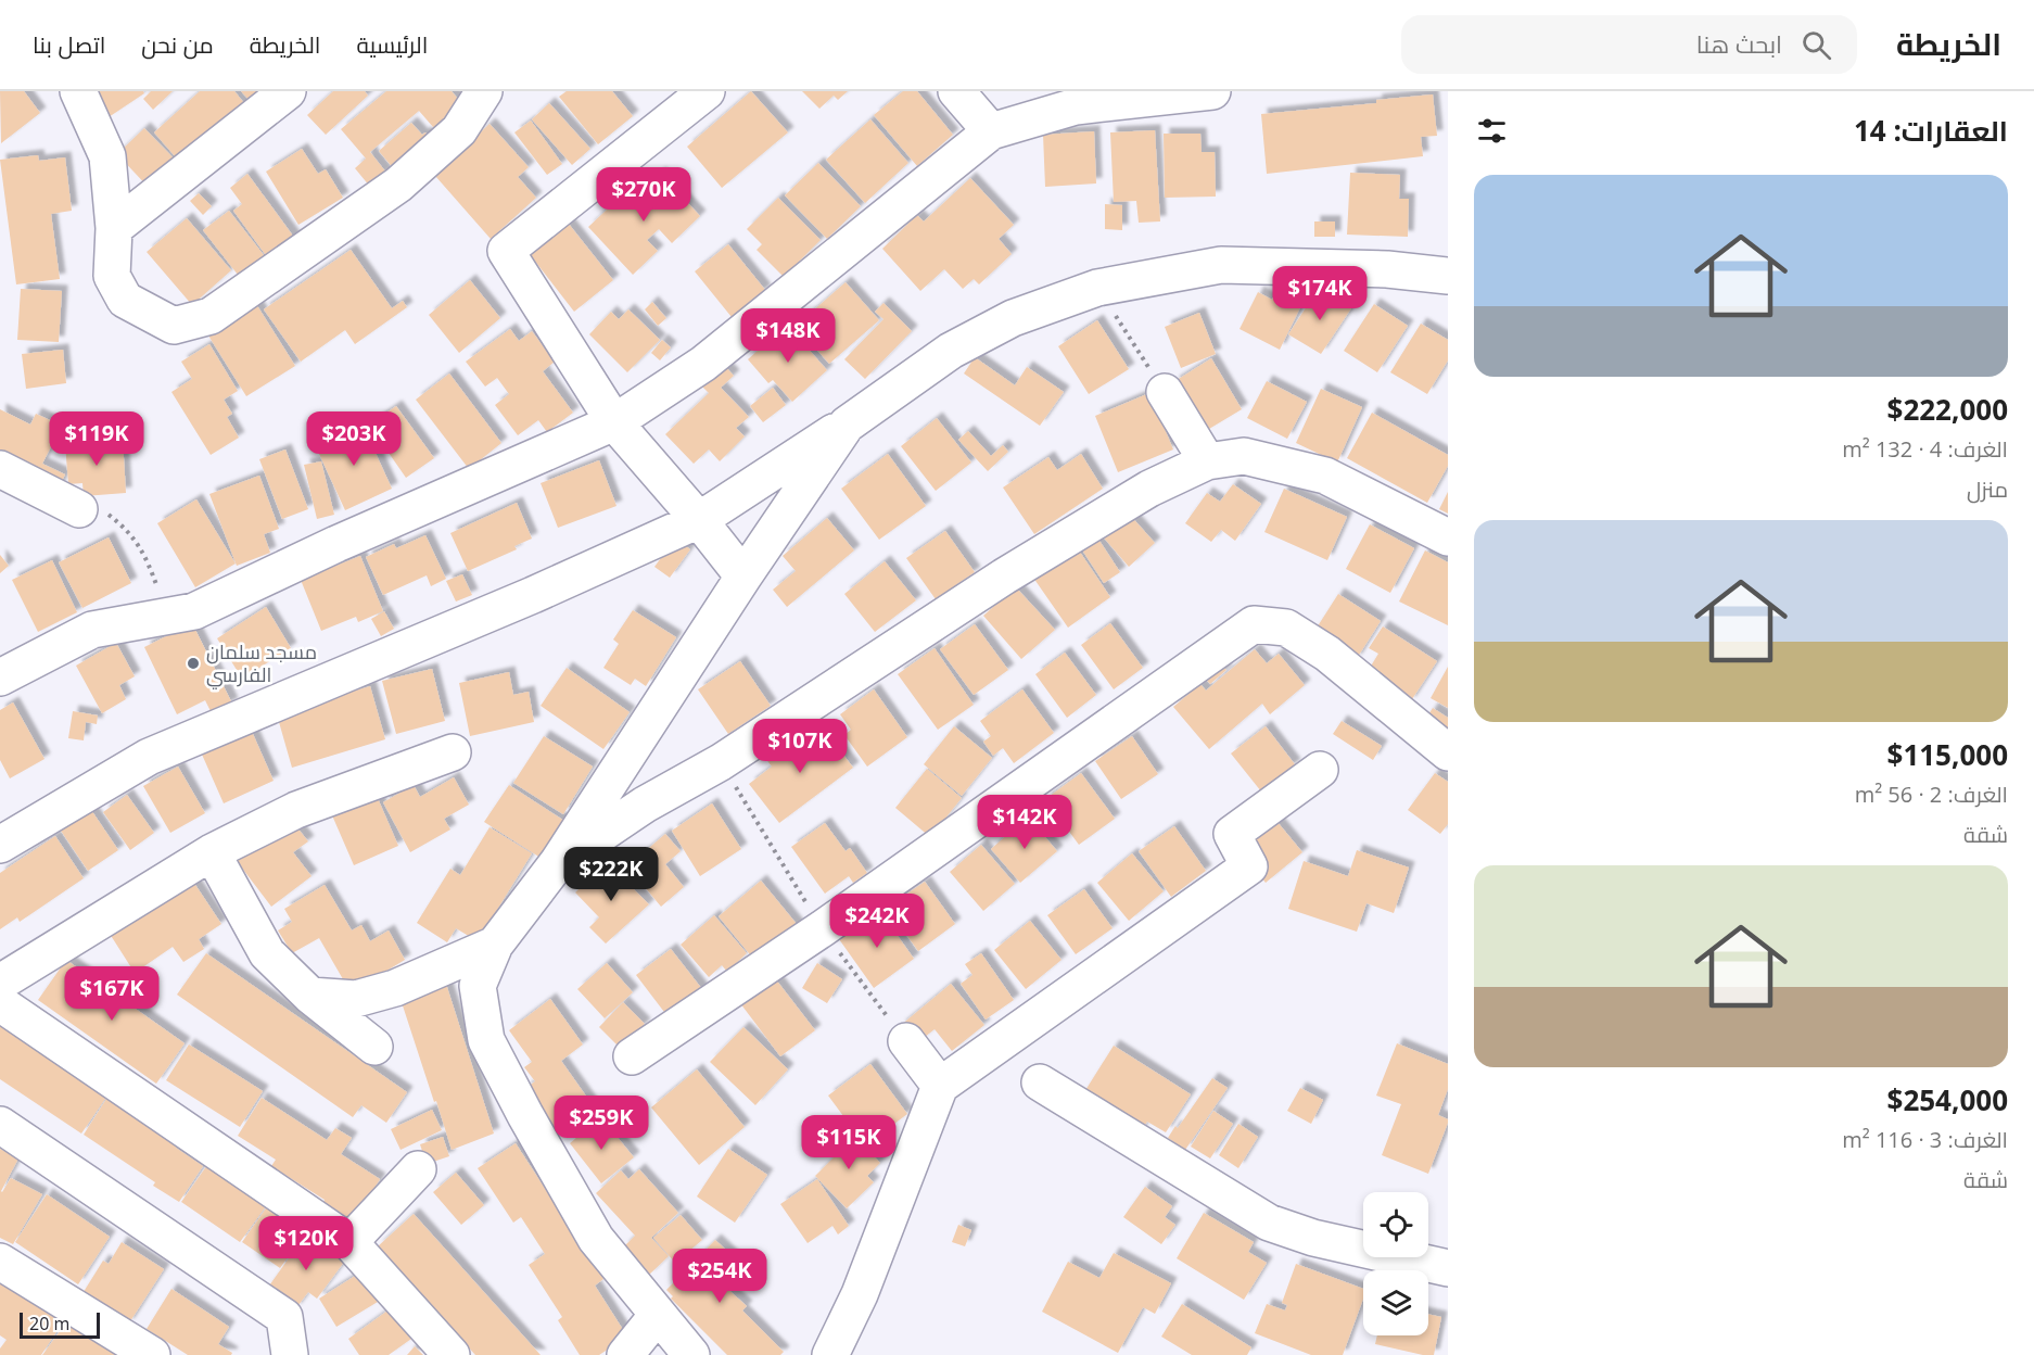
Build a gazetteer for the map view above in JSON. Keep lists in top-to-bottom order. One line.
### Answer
{"places":["مسجد سلمان الفارسي"],"scale_bar":"20 m","page":{"header":"الخريطة","search":"ابحث هنا","nav":["الرئيسية","الخريطة","من نحن","اتصل بنا"],"heading":"العقارات: 14","price":["$270K","$174K","$148K","$119K","$203K","$107K","$142K","$222K","$242K","$167K","$259K","$115K","$120K","$254K"],"list":[{"name":"$222,000","note":"الغرف: 4 · 132 m² · منزل"},{"name":"$115,000","note":"الغرف: 2 · 56 m² · شقة"},{"name":"$254,000","note":"الغرف: 3 · 116 m² · شقة"}],"scale":"20 m"}}
